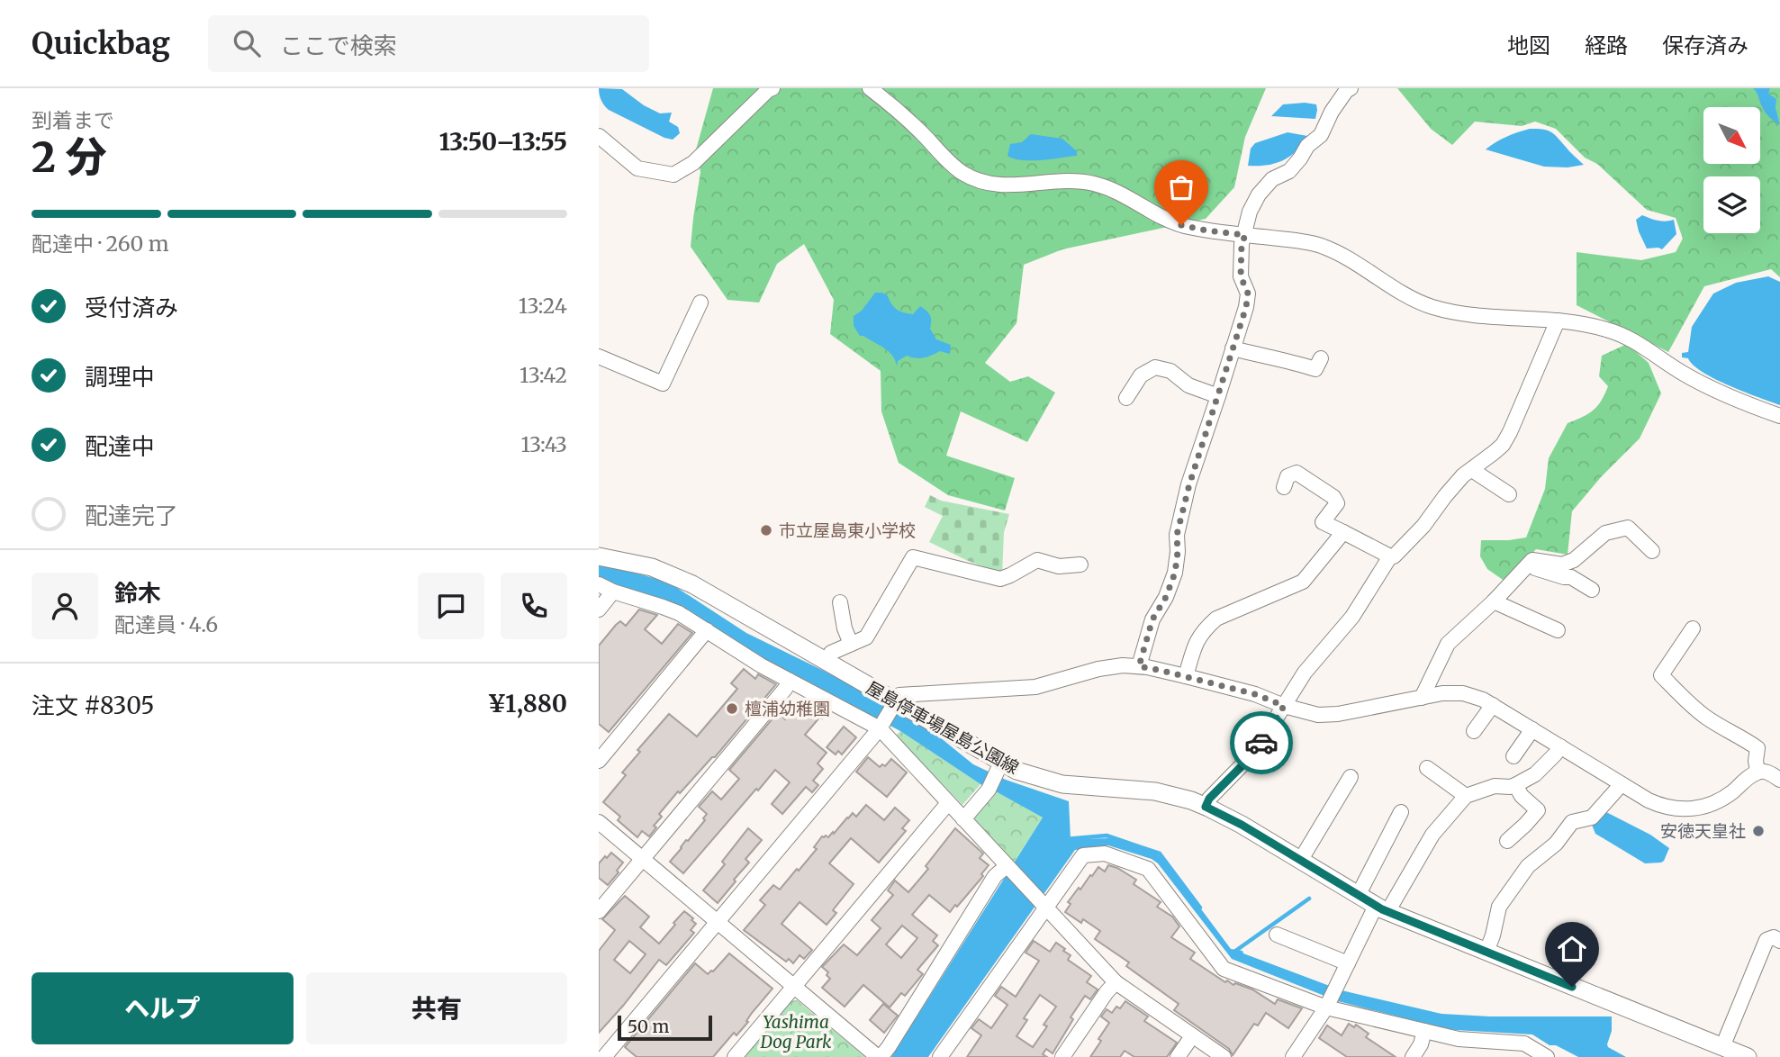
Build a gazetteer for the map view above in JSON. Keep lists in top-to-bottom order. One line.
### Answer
{"streets":{"main road":["屋島停車場屋島公園線"]},"parks":["Yashima Dog Park"],"places":["市立屋島東小学校","檀浦幼稚園","安徳天皇社"],"scale_bar":"50 m","north":"bottom right","page":{"header":"Quickbag","search":"ここで検索","nav":["地図","経路","保存済み"],"heading":["2 分","到着まで","13:50–13:55"],"panel":["鈴木","配達員 · 4.6","注文 #8305","¥1,880"],"bar":"配達中 · 260 m","list":[["受付済み","13:24"],["調理中","13:42"],["配達中","13:43"],"配達完了"],"buttons":["ヘルプ","共有"],"scale":"50 m"}}
